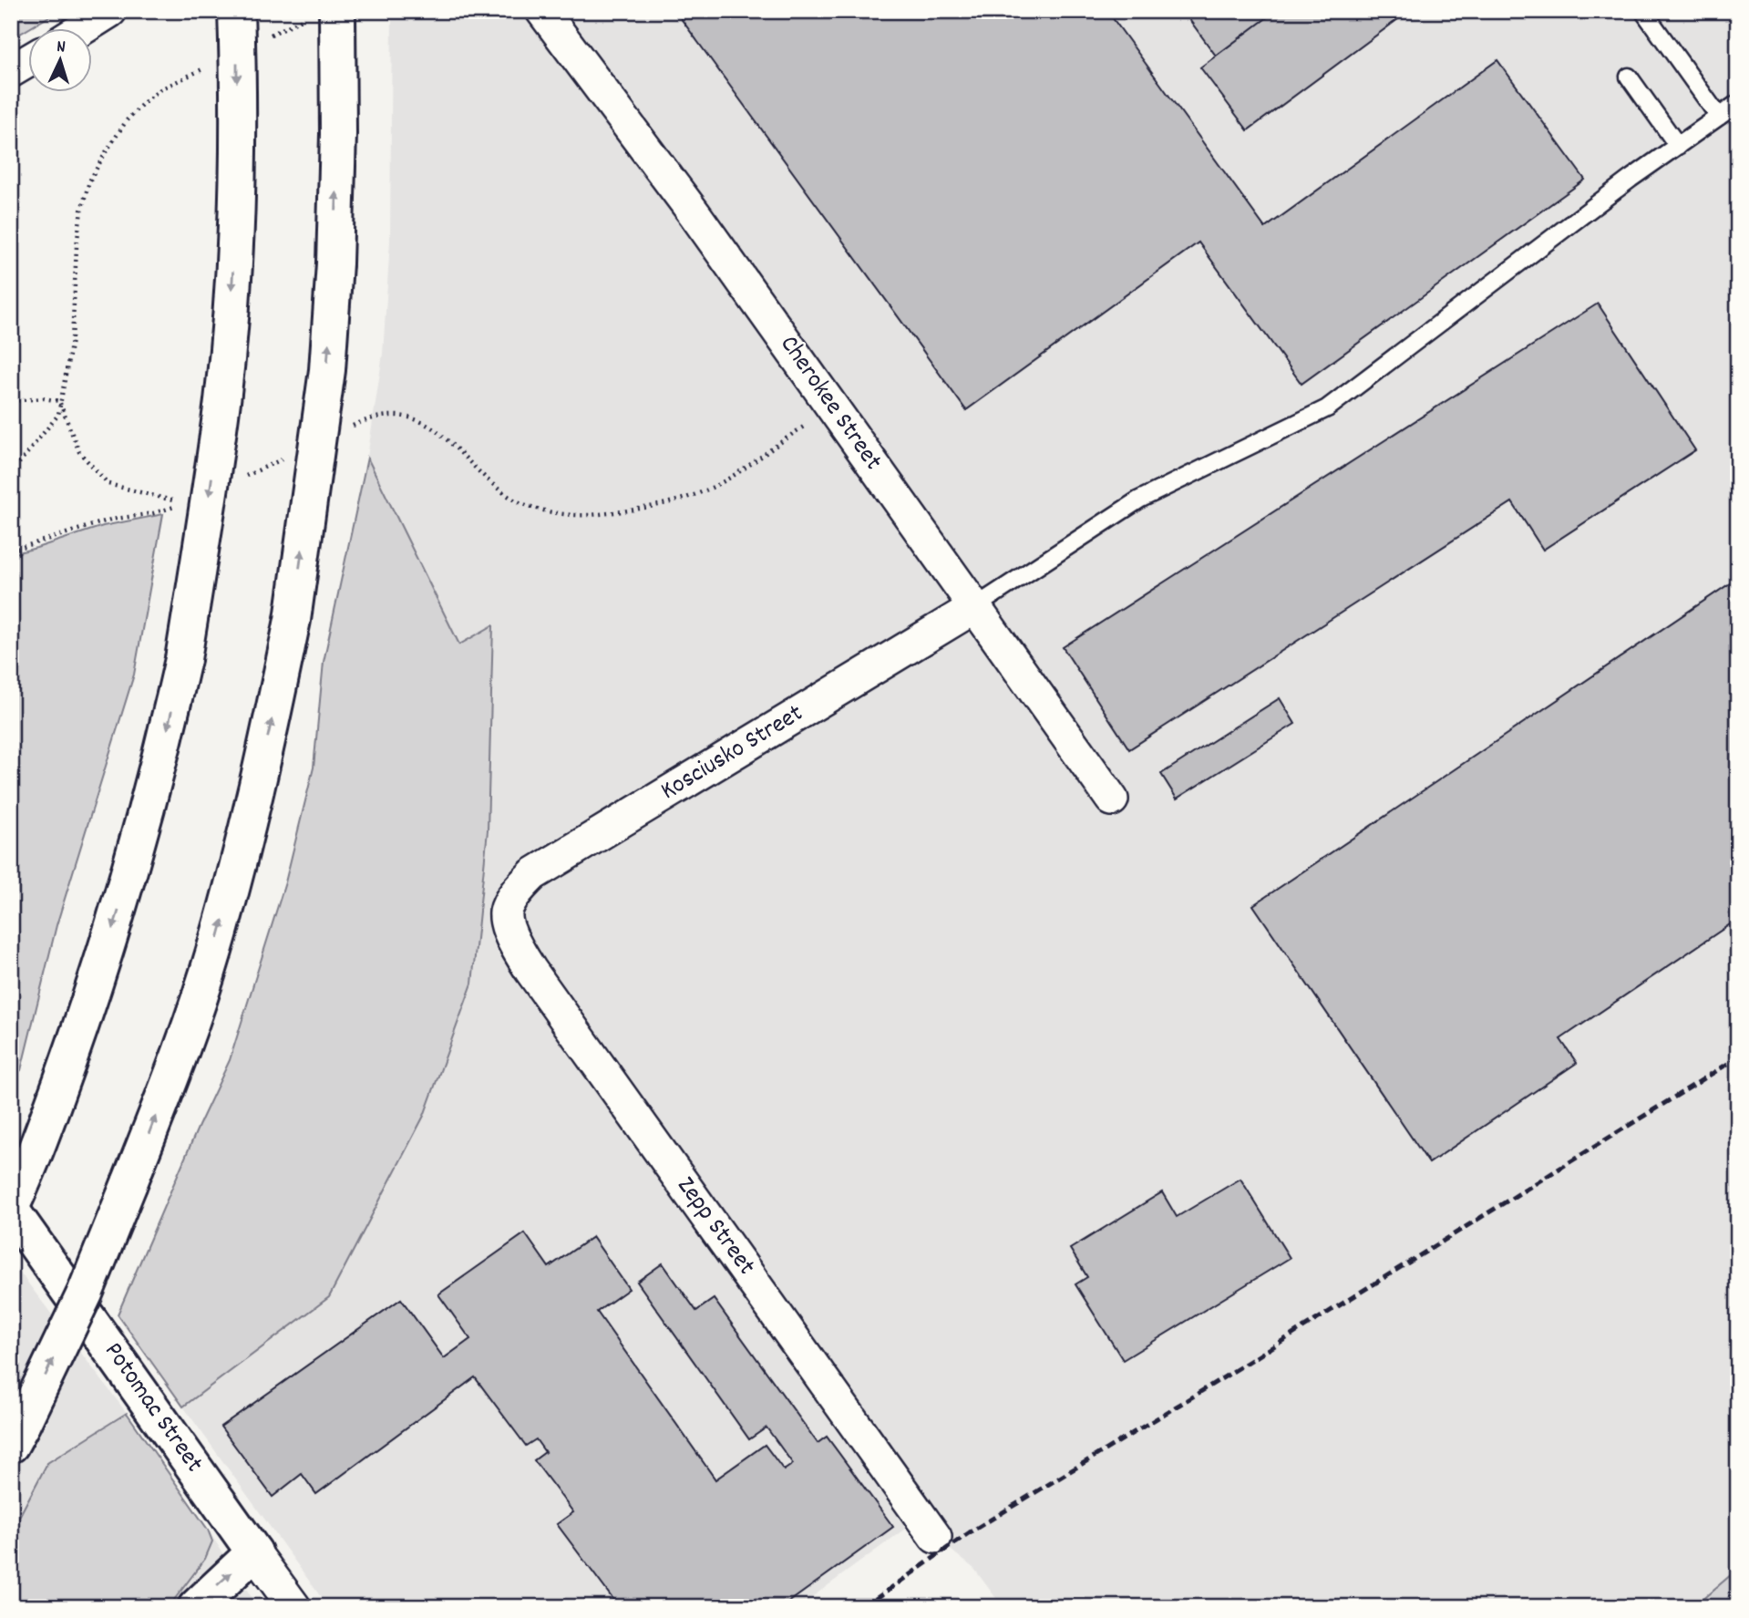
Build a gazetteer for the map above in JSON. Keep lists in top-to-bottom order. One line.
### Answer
{"streets":{"main road":["Potomac Street"],"street":["Cherokee Street","Kosciusko Street","Zepp Street"]},"crossings":[["Cherokee Street","Kosciusko Street"],["Kosciusko Street","Zepp Street"]],"north":"top"}
